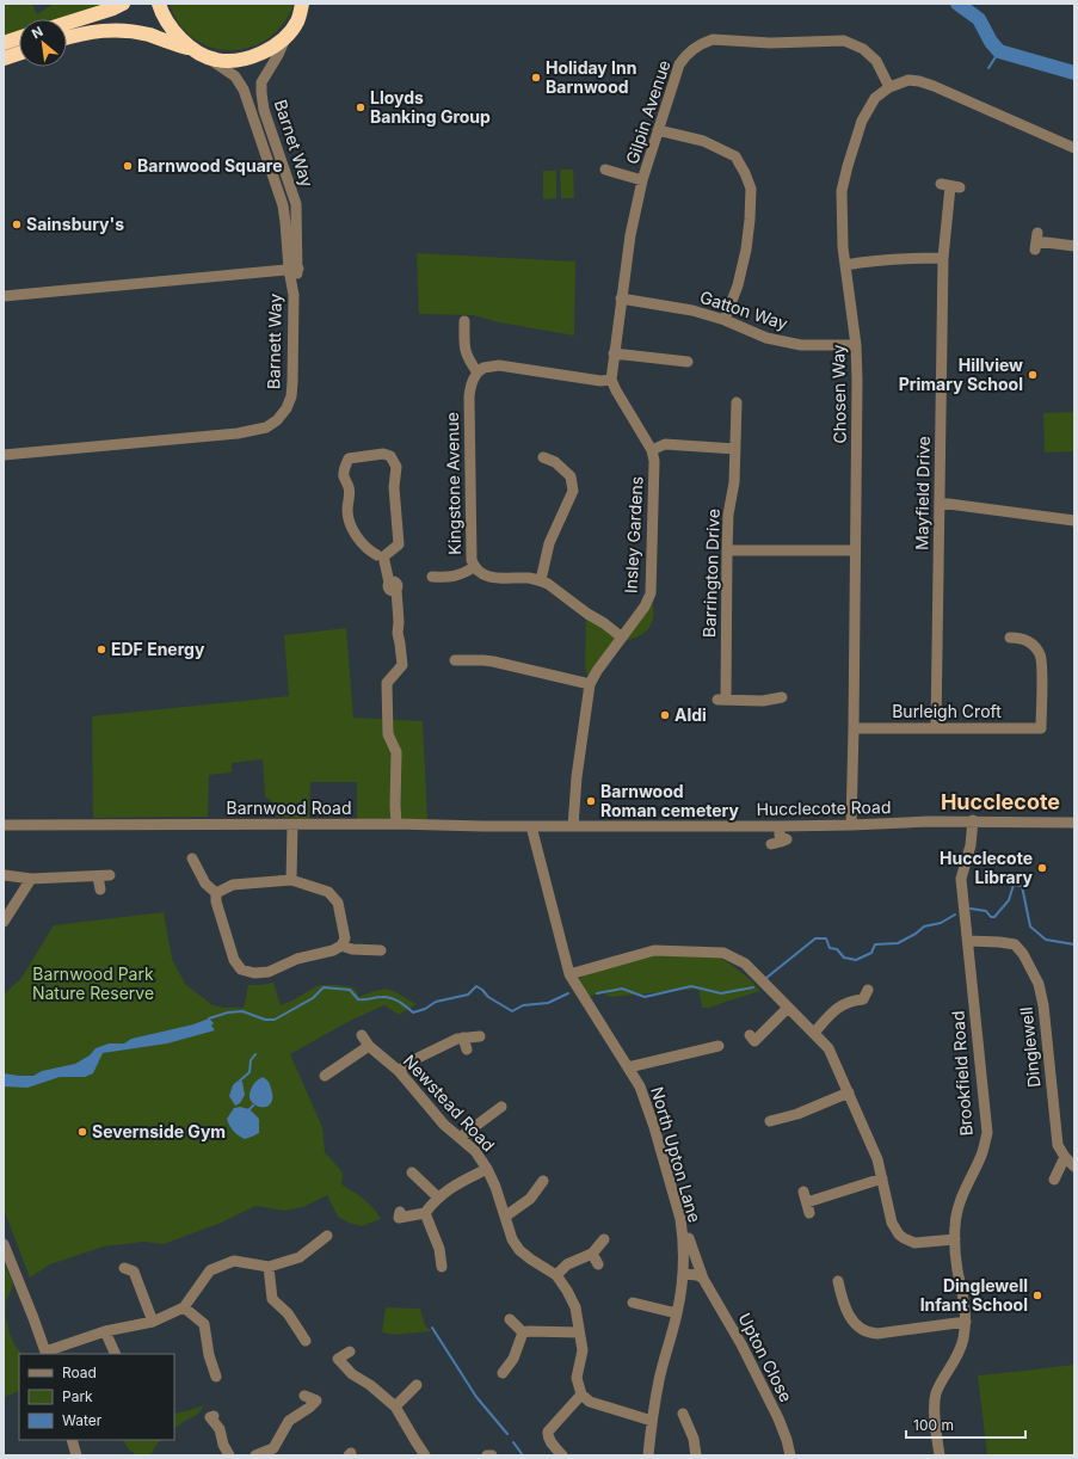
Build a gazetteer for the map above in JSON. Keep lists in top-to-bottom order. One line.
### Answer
{"streets":{"street":["Gilpin Avenue","Barnet Way","Gatton Way","Barnett Way","Chosen Way","Kingstone Avenue","Mayfield Drive","Insley Gardens","Barrington Drive","Burleigh Croft","Barnwood Road","Hucclecote Road","Dinglewell","Brookfield Road","Newstead Road","North Upton Lane","Upton Close"]},"crossings":[["Gilpin Avenue","Gatton Way"],["Gilpin Avenue","Chosen Way"],["Gilpin Avenue","Insley Gardens"],["Barnet Way","Barnett Way"],["Gatton Way","Chosen Way"],["Chosen Way","Burleigh Croft"],["Chosen Way","Hucclecote Road"],["Kingstone Avenue","Insley Gardens"],["Mayfield Drive","Burleigh Croft"],["Insley Gardens","Barnwood Road"],["Insley Gardens","Hucclecote Road"],["Barnwood Road","Hucclecote Road"],["Barnwood Road","North Upton Lane"],["Hucclecote Road","Brookfield Road"],["Dinglewell","Brookfield Road"]],"districts":["Hucclecote"],"parks":["Barnwood Park Nature Reserve"],"places":["Holiday Inn Barnwood","Lloyds Banking Group","Barnwood Square","Sainsbury's","Hillview Primary School","EDF Energy","Aldi","Barnwood Roman cemetery","Hucclecote Library","Severnside Gym","Dinglewell Infant School"],"legend":["Road","Park","Water"],"scale_bar":"100 m","north":"top left"}
